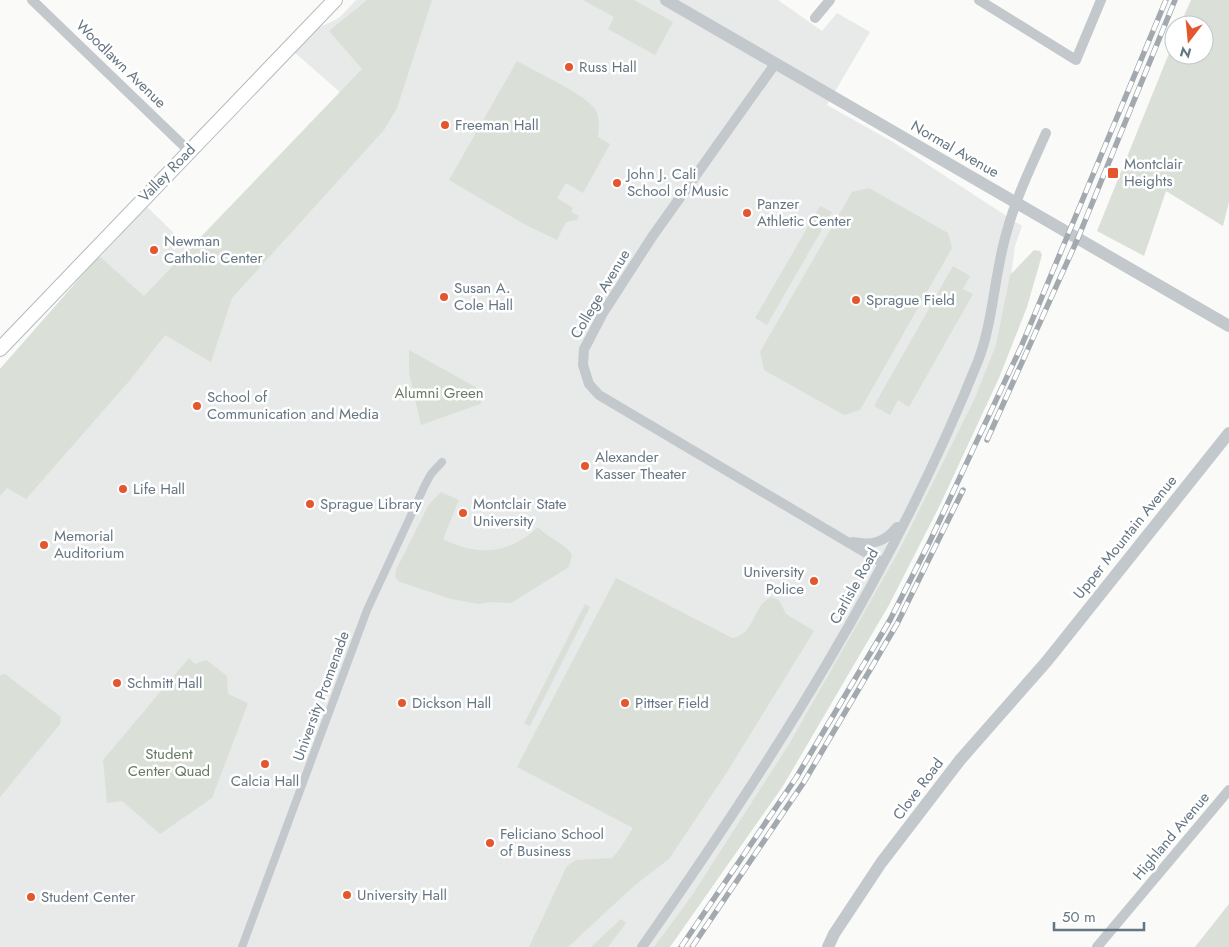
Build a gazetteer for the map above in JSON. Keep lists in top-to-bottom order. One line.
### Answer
{"streets":{"main road":["Valley Road"],"street":["Woodlawn Avenue","Normal Avenue","College Avenue","Upper Mountain Avenue","Carlisle Road","University Promenade","Clove Road","Highland Avenue"]},"crossings":[["Woodlawn Avenue","Valley Road"],["Normal Avenue","College Avenue"],["Normal Avenue","Carlisle Road"],["College Avenue","Carlisle Road"],["Upper Mountain Avenue","Clove Road"]],"parks":["Alumni Green","Student Center Quad"],"places":{"other":["Russ Hall","Freeman Hall","John J. Cali School of Music","Panzer Athletic Center","Newman Catholic Center","Susan A. Cole Hall","Sprague Field","School of Communication and Media","Alexander Kasser Theater","Life Hall","Sprague Library","Montclair State University","Memorial Auditorium","University Police","Schmitt Hall","Dickson Hall","Pittser Field","Calcia Hall","Feliciano School of Business","University Hall","Student Center"],"transit":["Montclair Heights"]},"scale_bar":"50 m","north":"bottom"}
